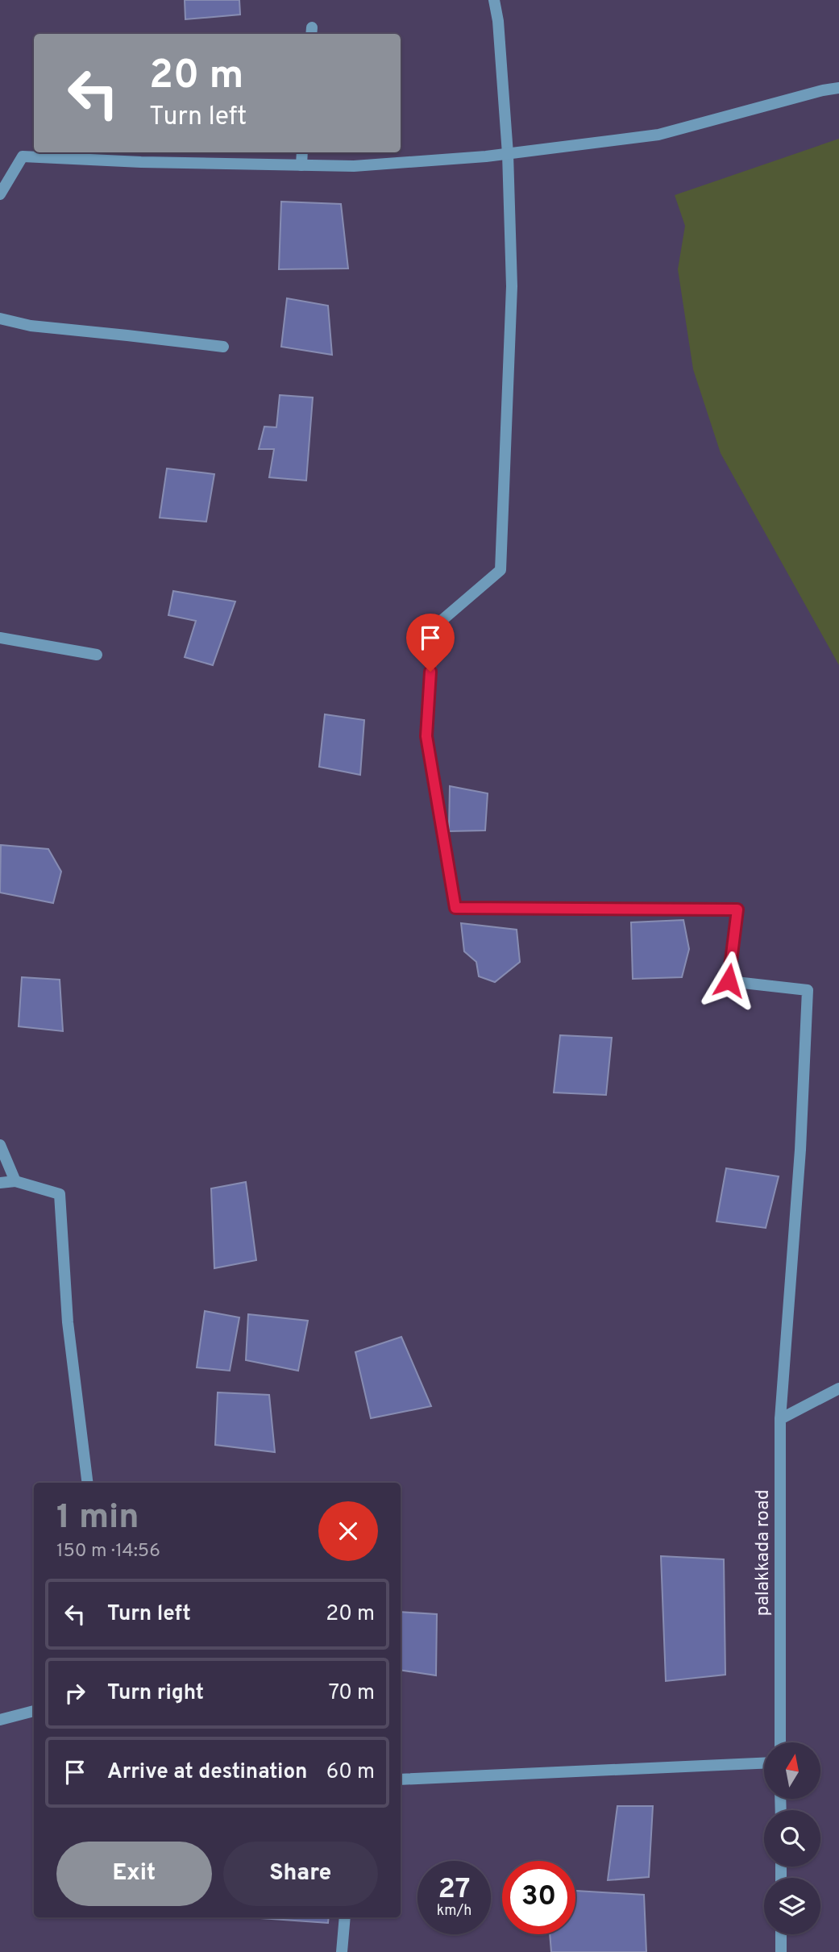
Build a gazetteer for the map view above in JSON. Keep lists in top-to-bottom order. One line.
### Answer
{"streets":{"street":["palakkada road"]},"north":"top","page":{"turn":["20 m","Turn left"],"heading":["1 min","150 m · 14:56"],"list":[{"name":"Turn left","value":"20 m"},{"name":"Turn right","value":"70 m"},{"name":"Arrive at destination","value":"60 m"}],"buttons":["Exit","Share"],"speed":"27 km/h","limit":"30"}}
